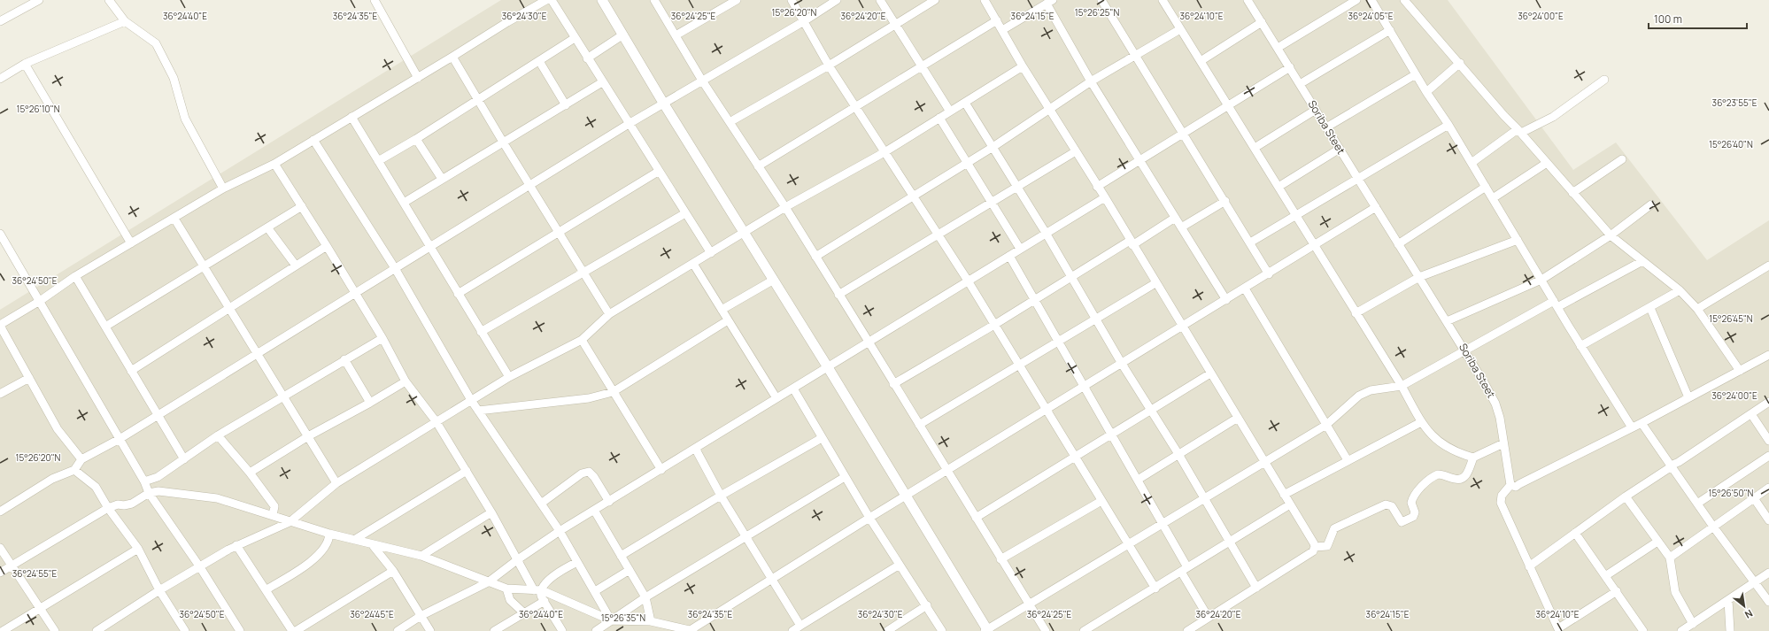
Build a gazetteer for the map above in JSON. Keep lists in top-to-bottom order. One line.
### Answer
{"streets":{"street":["Soriba Steet"]},"scale_bar":"100 m","north":"bottom right","coordinates":["15°26'25\"N","15°26'20\"N","36°24'25\"E","36°24'40\"E","36°24'35\"E","36°24'30\"E","36°24'20\"E","36°24'15\"E","36°24'10\"E","36°24'05\"E","36°24'00\"E","36°23'55\"E","15°26'10\"N","15°26'40\"N","36°24'50\"E","15°26'45\"N","15°26'50\"N","36°24'55\"E","36°24'45\"E","15°26'35\"N"]}
